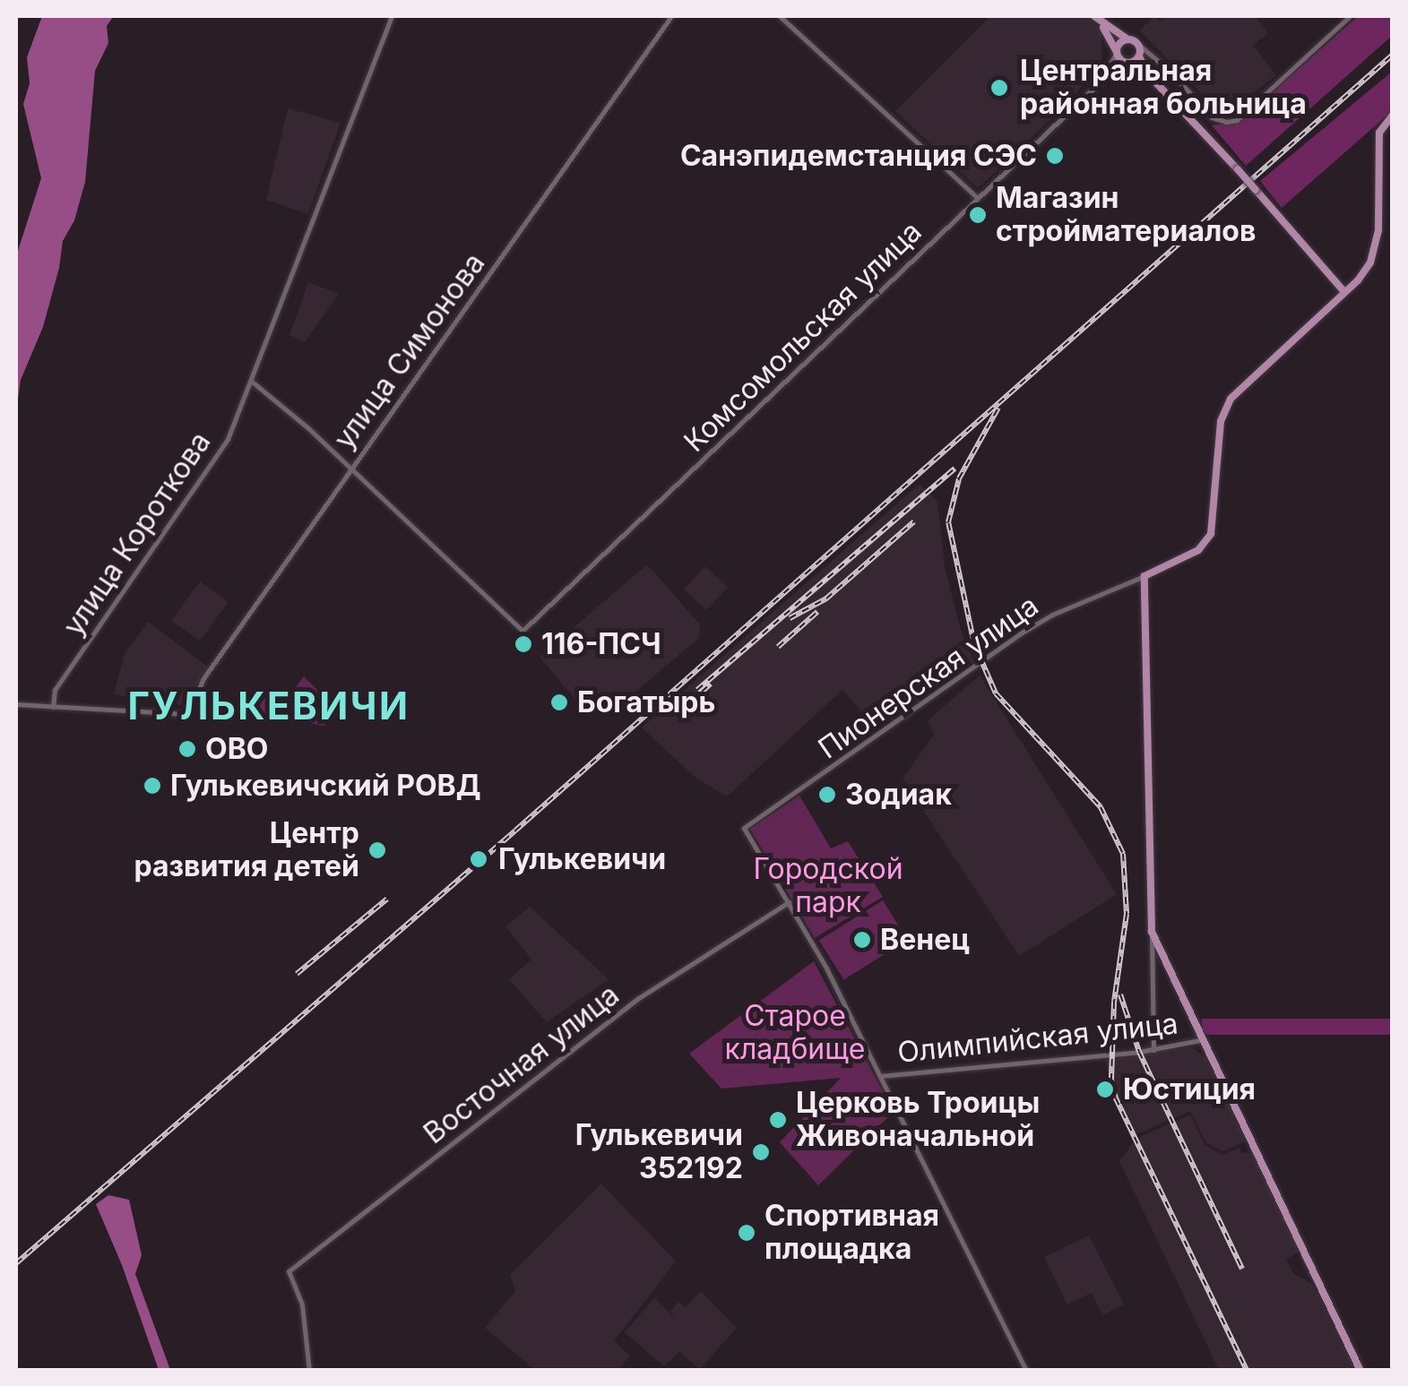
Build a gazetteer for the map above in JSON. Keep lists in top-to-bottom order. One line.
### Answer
{"streets":{"street":["Комсомольская улица","улица Симонова","улица Короткова","Пионерская улица","Олимпийская улица","Восточная улица"]},"crossings":[["Комсомольская улица","улица Симонова"],["улица Симонова","улица Короткова"],["Пионерская улица","Восточная улица"]],"districts":["ГУЛЬКЕВИЧИ"],"parks":["Городской парк","Старое кладбище"],"places":["Центральная районная больница","Санэпидемстанция СЭС","Магазин стройматериалов","116-ПСЧ","Богатырь","ОВО","Гулькевичский РОВД","Зодиак","Центр развития детей","Гулькевичи","Венец","Юстиция","Церковь Троицы Живоначальной","Гулькевичи 352192","Спортивная площадка"]}
